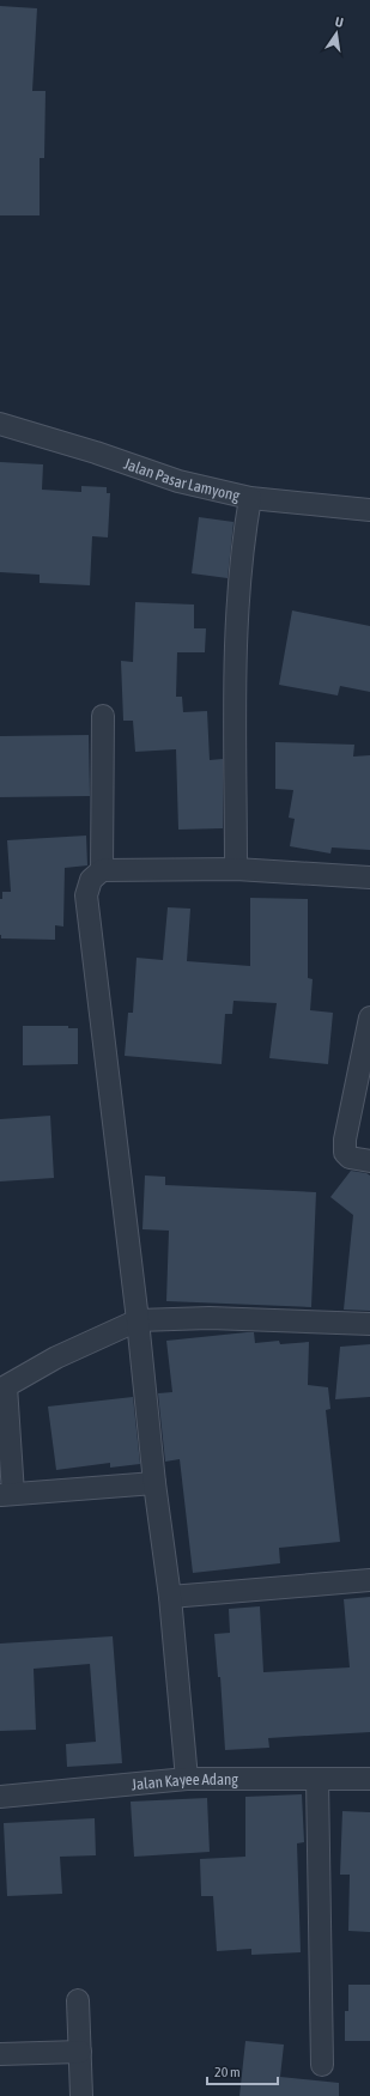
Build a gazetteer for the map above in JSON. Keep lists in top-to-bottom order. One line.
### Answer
{"streets":{"street":["Jalan Pasar Lamyong","Jalan Kayee Adang"]},"scale_bar":"20 m","north":"top"}
